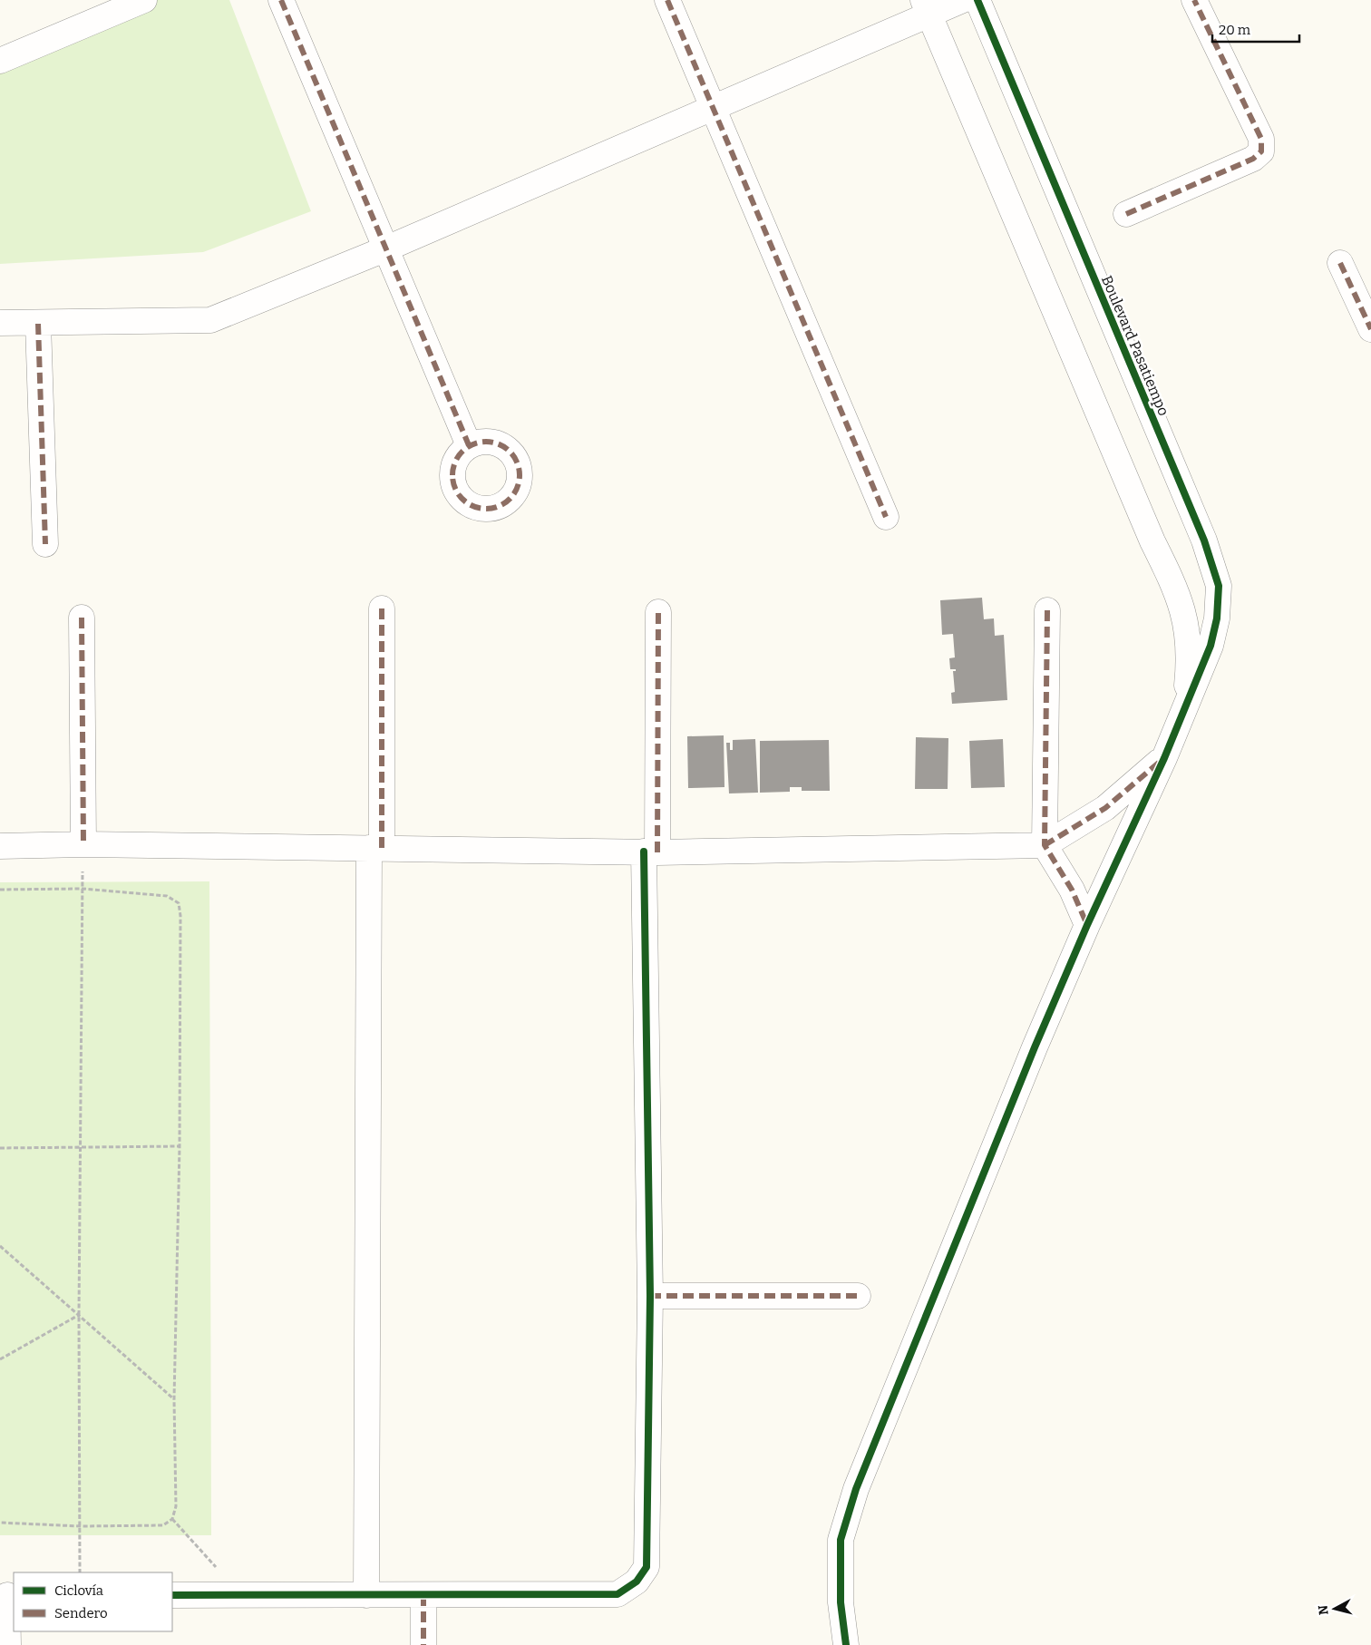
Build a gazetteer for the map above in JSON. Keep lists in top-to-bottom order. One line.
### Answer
{"streets":{"street":["Boulevard Pasatiempo"]},"legend":["Ciclovía","Sendero"],"scale_bar":"20 m","north":"left"}
